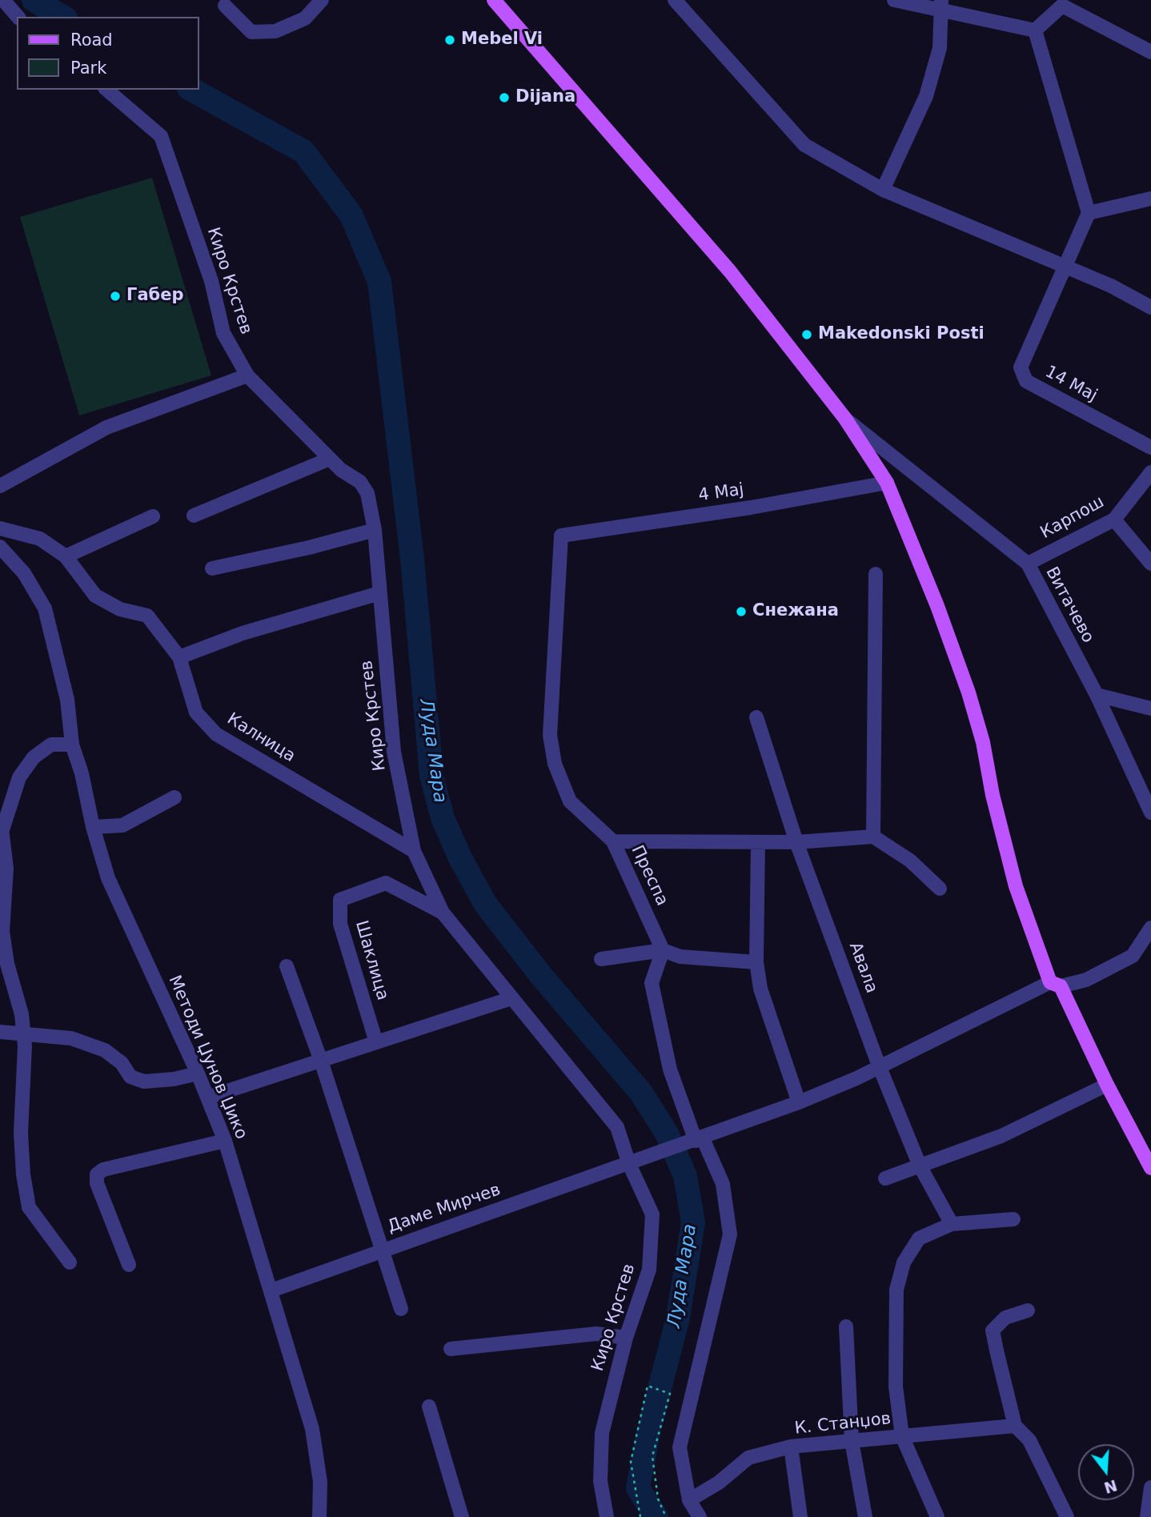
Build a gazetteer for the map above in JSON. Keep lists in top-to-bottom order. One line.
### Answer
{"streets":{"street":["Киро Крстев","14 Мај","4 Мај","Карпош","Витачево","Калница","Преспа","Шаклица","Авала","Методи Џунов Џико","Даме Мирчев","К. Станџов"]},"crossings":[["Киро Крстев","Калница"],["Киро Крстев","Шаклица"],["Киро Крстев","Даме Мирчев"],["4 Мај","Преспа"],["Карпош","Витачево"],["Авала","Даме Мирчев"],["Методи Џунов Џико","Даме Мирчев"]],"water":["Луда Мара"],"places":["Mebel Vi","Dijana","Габер","Makedonski Posti","Снежана"],"legend":["Road","Park"],"north":"bottom"}
